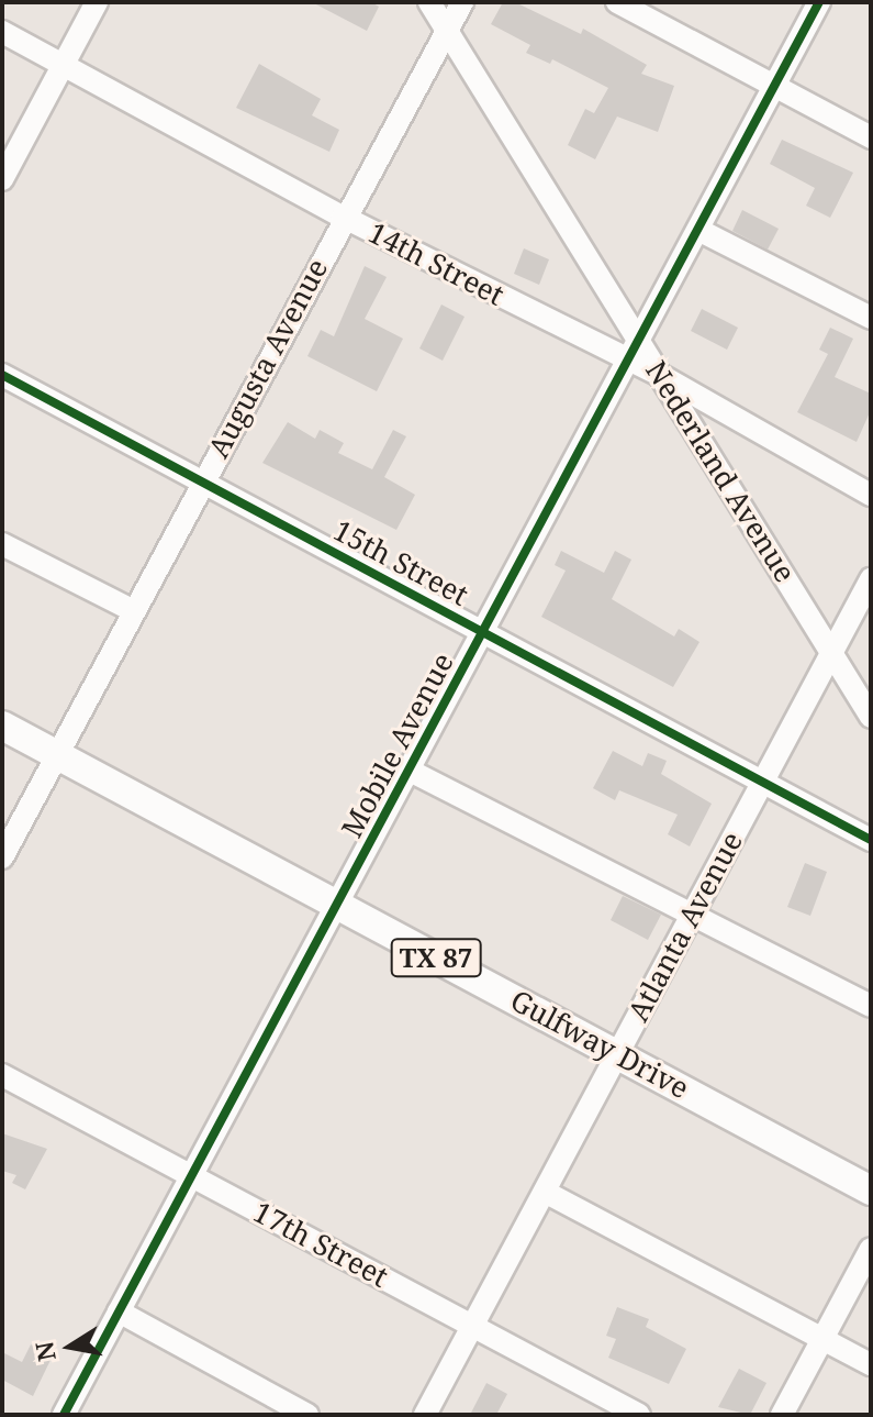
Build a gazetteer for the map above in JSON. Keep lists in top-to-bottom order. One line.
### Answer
{"streets":{"main road":["TX 87","Gulfway Drive"],"street":["14th Street","Augusta Avenue","Nederland Avenue","15th Street","Mobile Avenue","Atlanta Avenue","17th Street"]},"crossings":[["14th Street","Augusta Avenue"],["14th Street","Nederland Avenue"],["14th Street","Mobile Avenue"],["Augusta Avenue","Nederland Avenue"],["Augusta Avenue","15th Street"],["Augusta Avenue","Gulfway Drive"],["Nederland Avenue","Mobile Avenue"],["Nederland Avenue","Atlanta Avenue"],["15th Street","Mobile Avenue"],["15th Street","Atlanta Avenue"],["Mobile Avenue","Gulfway Drive"],["Mobile Avenue","17th Street"],["Atlanta Avenue","Gulfway Drive"],["Atlanta Avenue","17th Street"]],"north":"left"}
